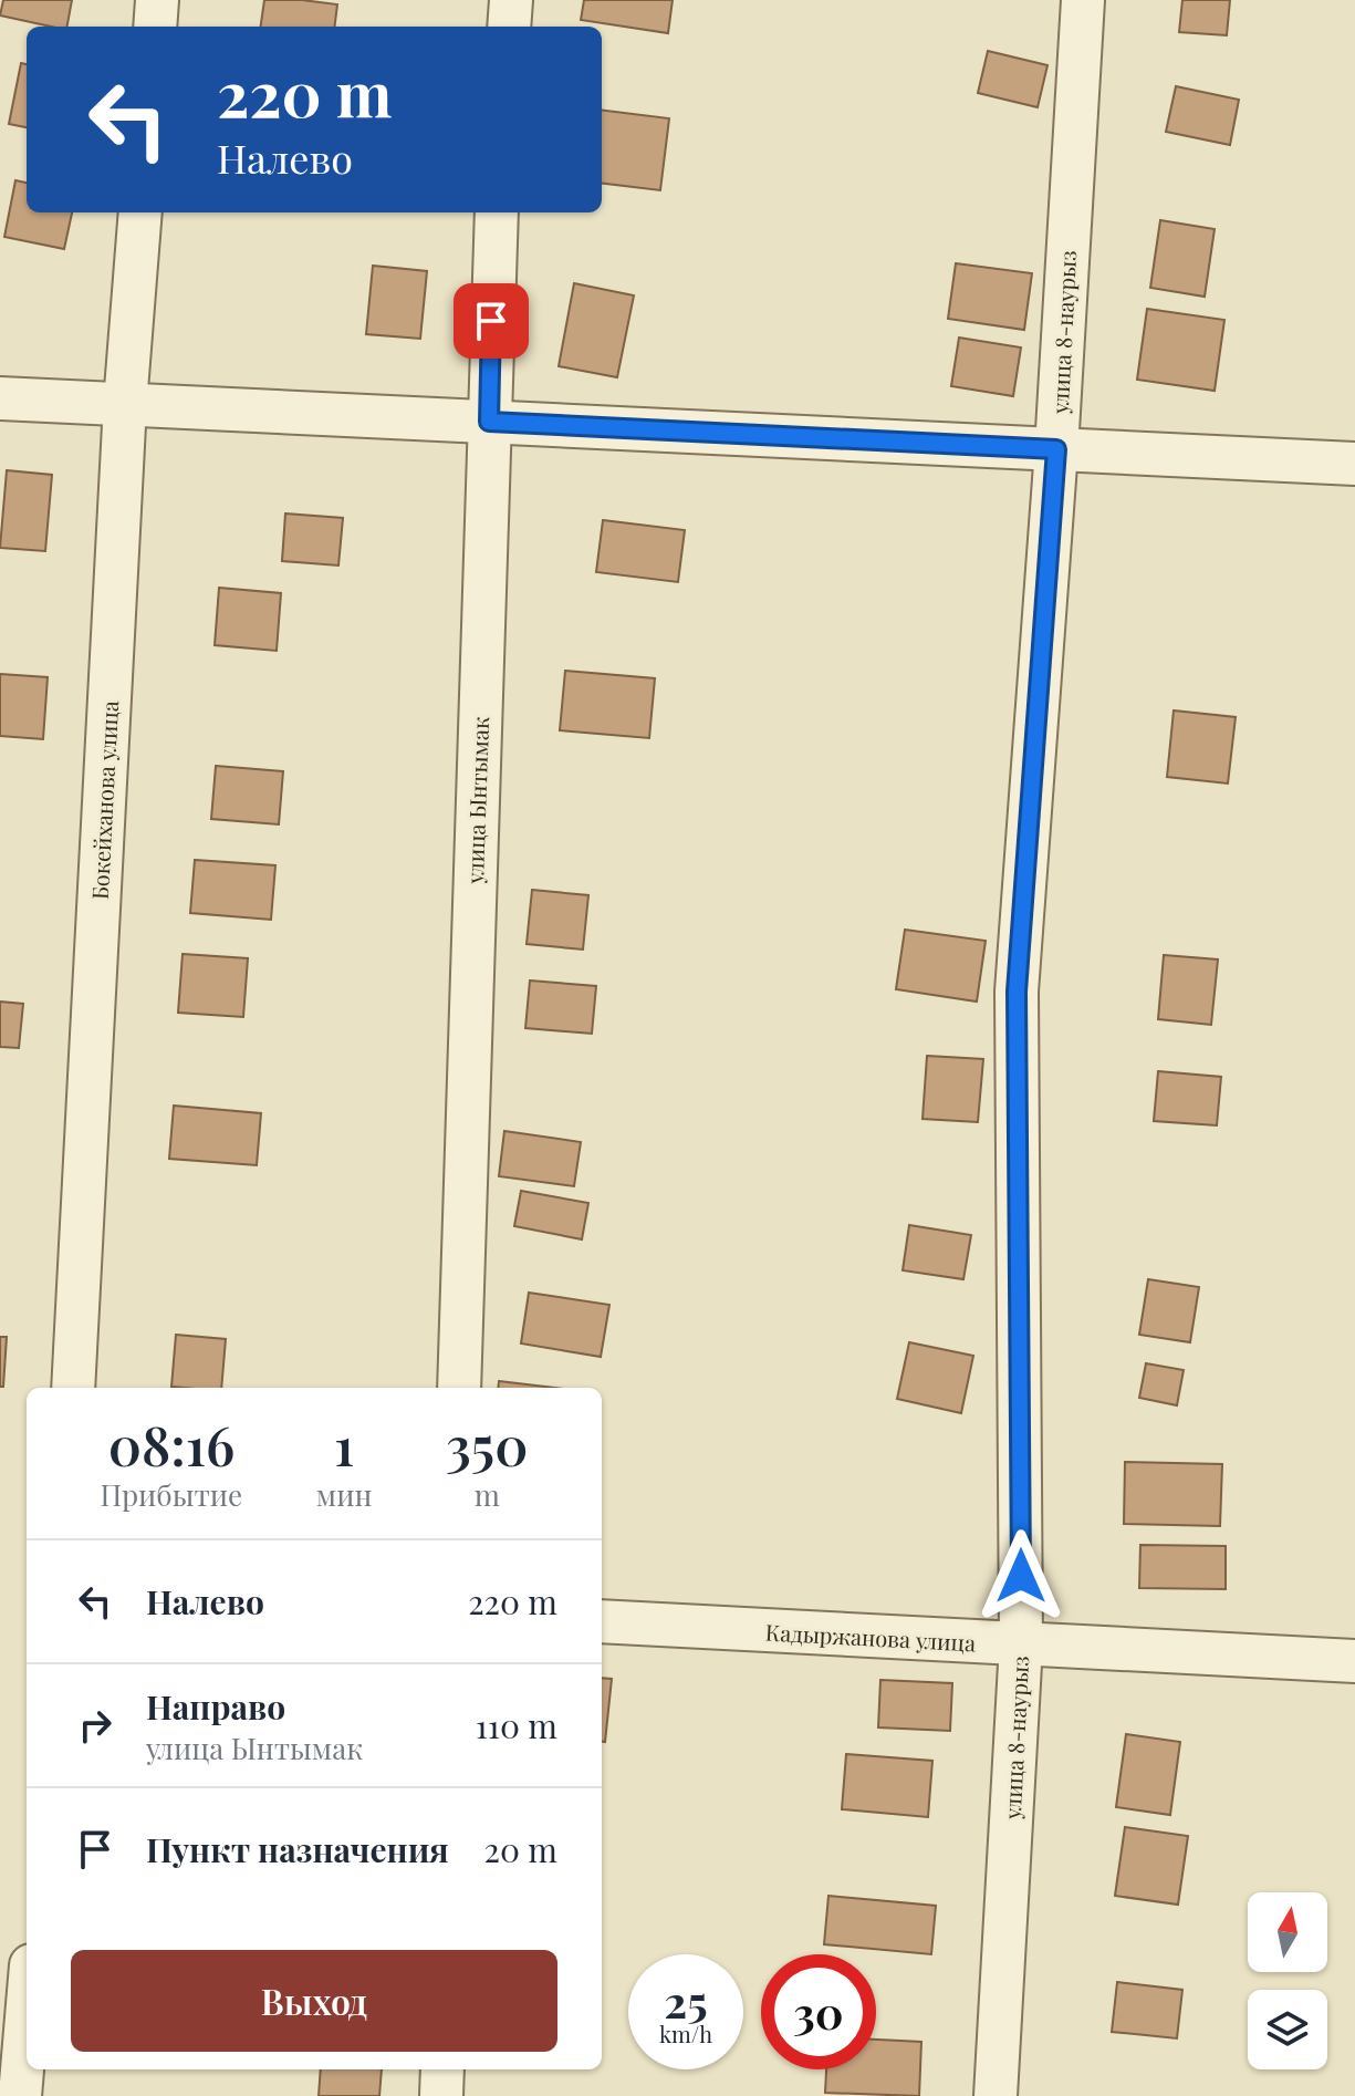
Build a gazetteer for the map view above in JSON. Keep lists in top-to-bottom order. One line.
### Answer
{"streets":{"street":["улица 8-наурыз","Бокейханова улица","улица Ынтымак","Кадыржанова улица"]},"crossings":[["улица 8-наурыз","Кадыржанова улица"]],"north":"top","page":{"turn":["220 m","Налево"],"eta":["08:16","Прибытие","1","мин","350","m"],"list":[{"name":"Налево","value":"220 m"},{"name":"Направо","note":"улица Ынтымак","value":"110 m"},{"name":"Пункт назначения","value":"20 m"}],"buttons":"Выход","speed":"25 km/h","limit":"30"}}
